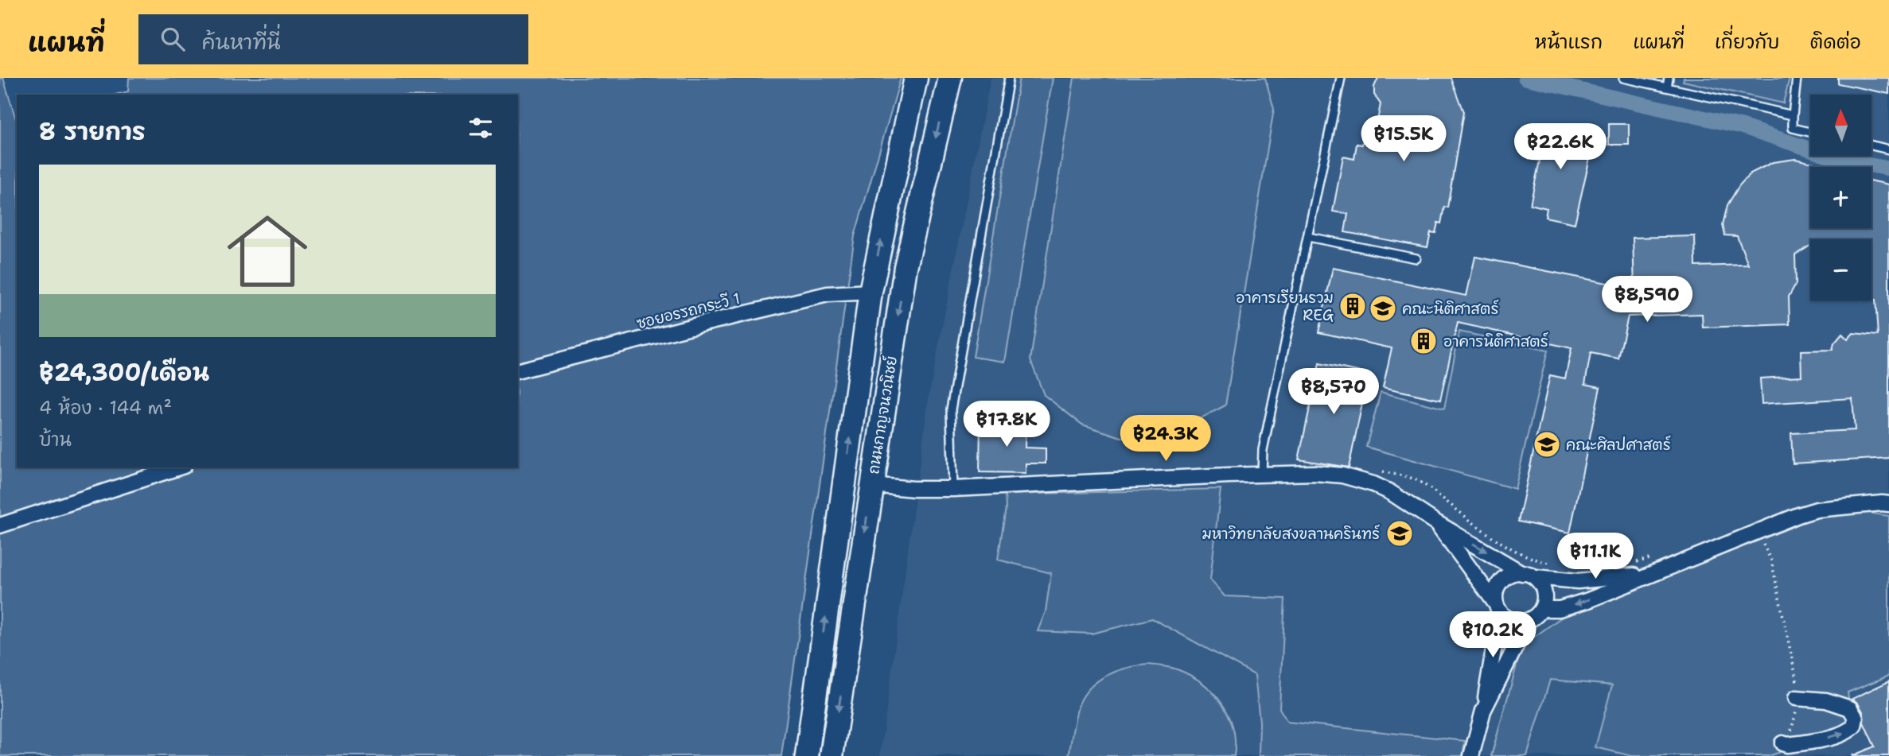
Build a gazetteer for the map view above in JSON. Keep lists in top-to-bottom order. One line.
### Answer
{"streets":{"main road":["ถนนกาญจนวณิชย์"],"street":["ซอยอรรถกระวี 1"]},"crossings":[["ซอยอรรถกระวี 1","ถนนกาญจนวณิชย์"]],"places":{"building":["อาคารเรียนรวม REG","อาคารนิติศาสตร์"],"school or university":["คณะนิติศาสตร์","คณะศิลปศาสตร์","มหาวิทยาลัยสงขลานครินทร์"]},"north":"top","page":{"header":"แผนที่","search":"ค้นหาที่นี่","nav":["หน้าแรก","แผนที่","เกี่ยวกับ","ติดต่อ"],"map_buttons":["+","−"],"heading":"8 รายการ","price":["฿15.5K","฿22.6K","฿8,590","฿8,570","฿17.8K","฿24.3K","฿11.1K","฿10.2K"],"list":[{"name":"฿24,300/เดือน","note":"4 ห้อง · 144 m² · บ้าน"}]}}
